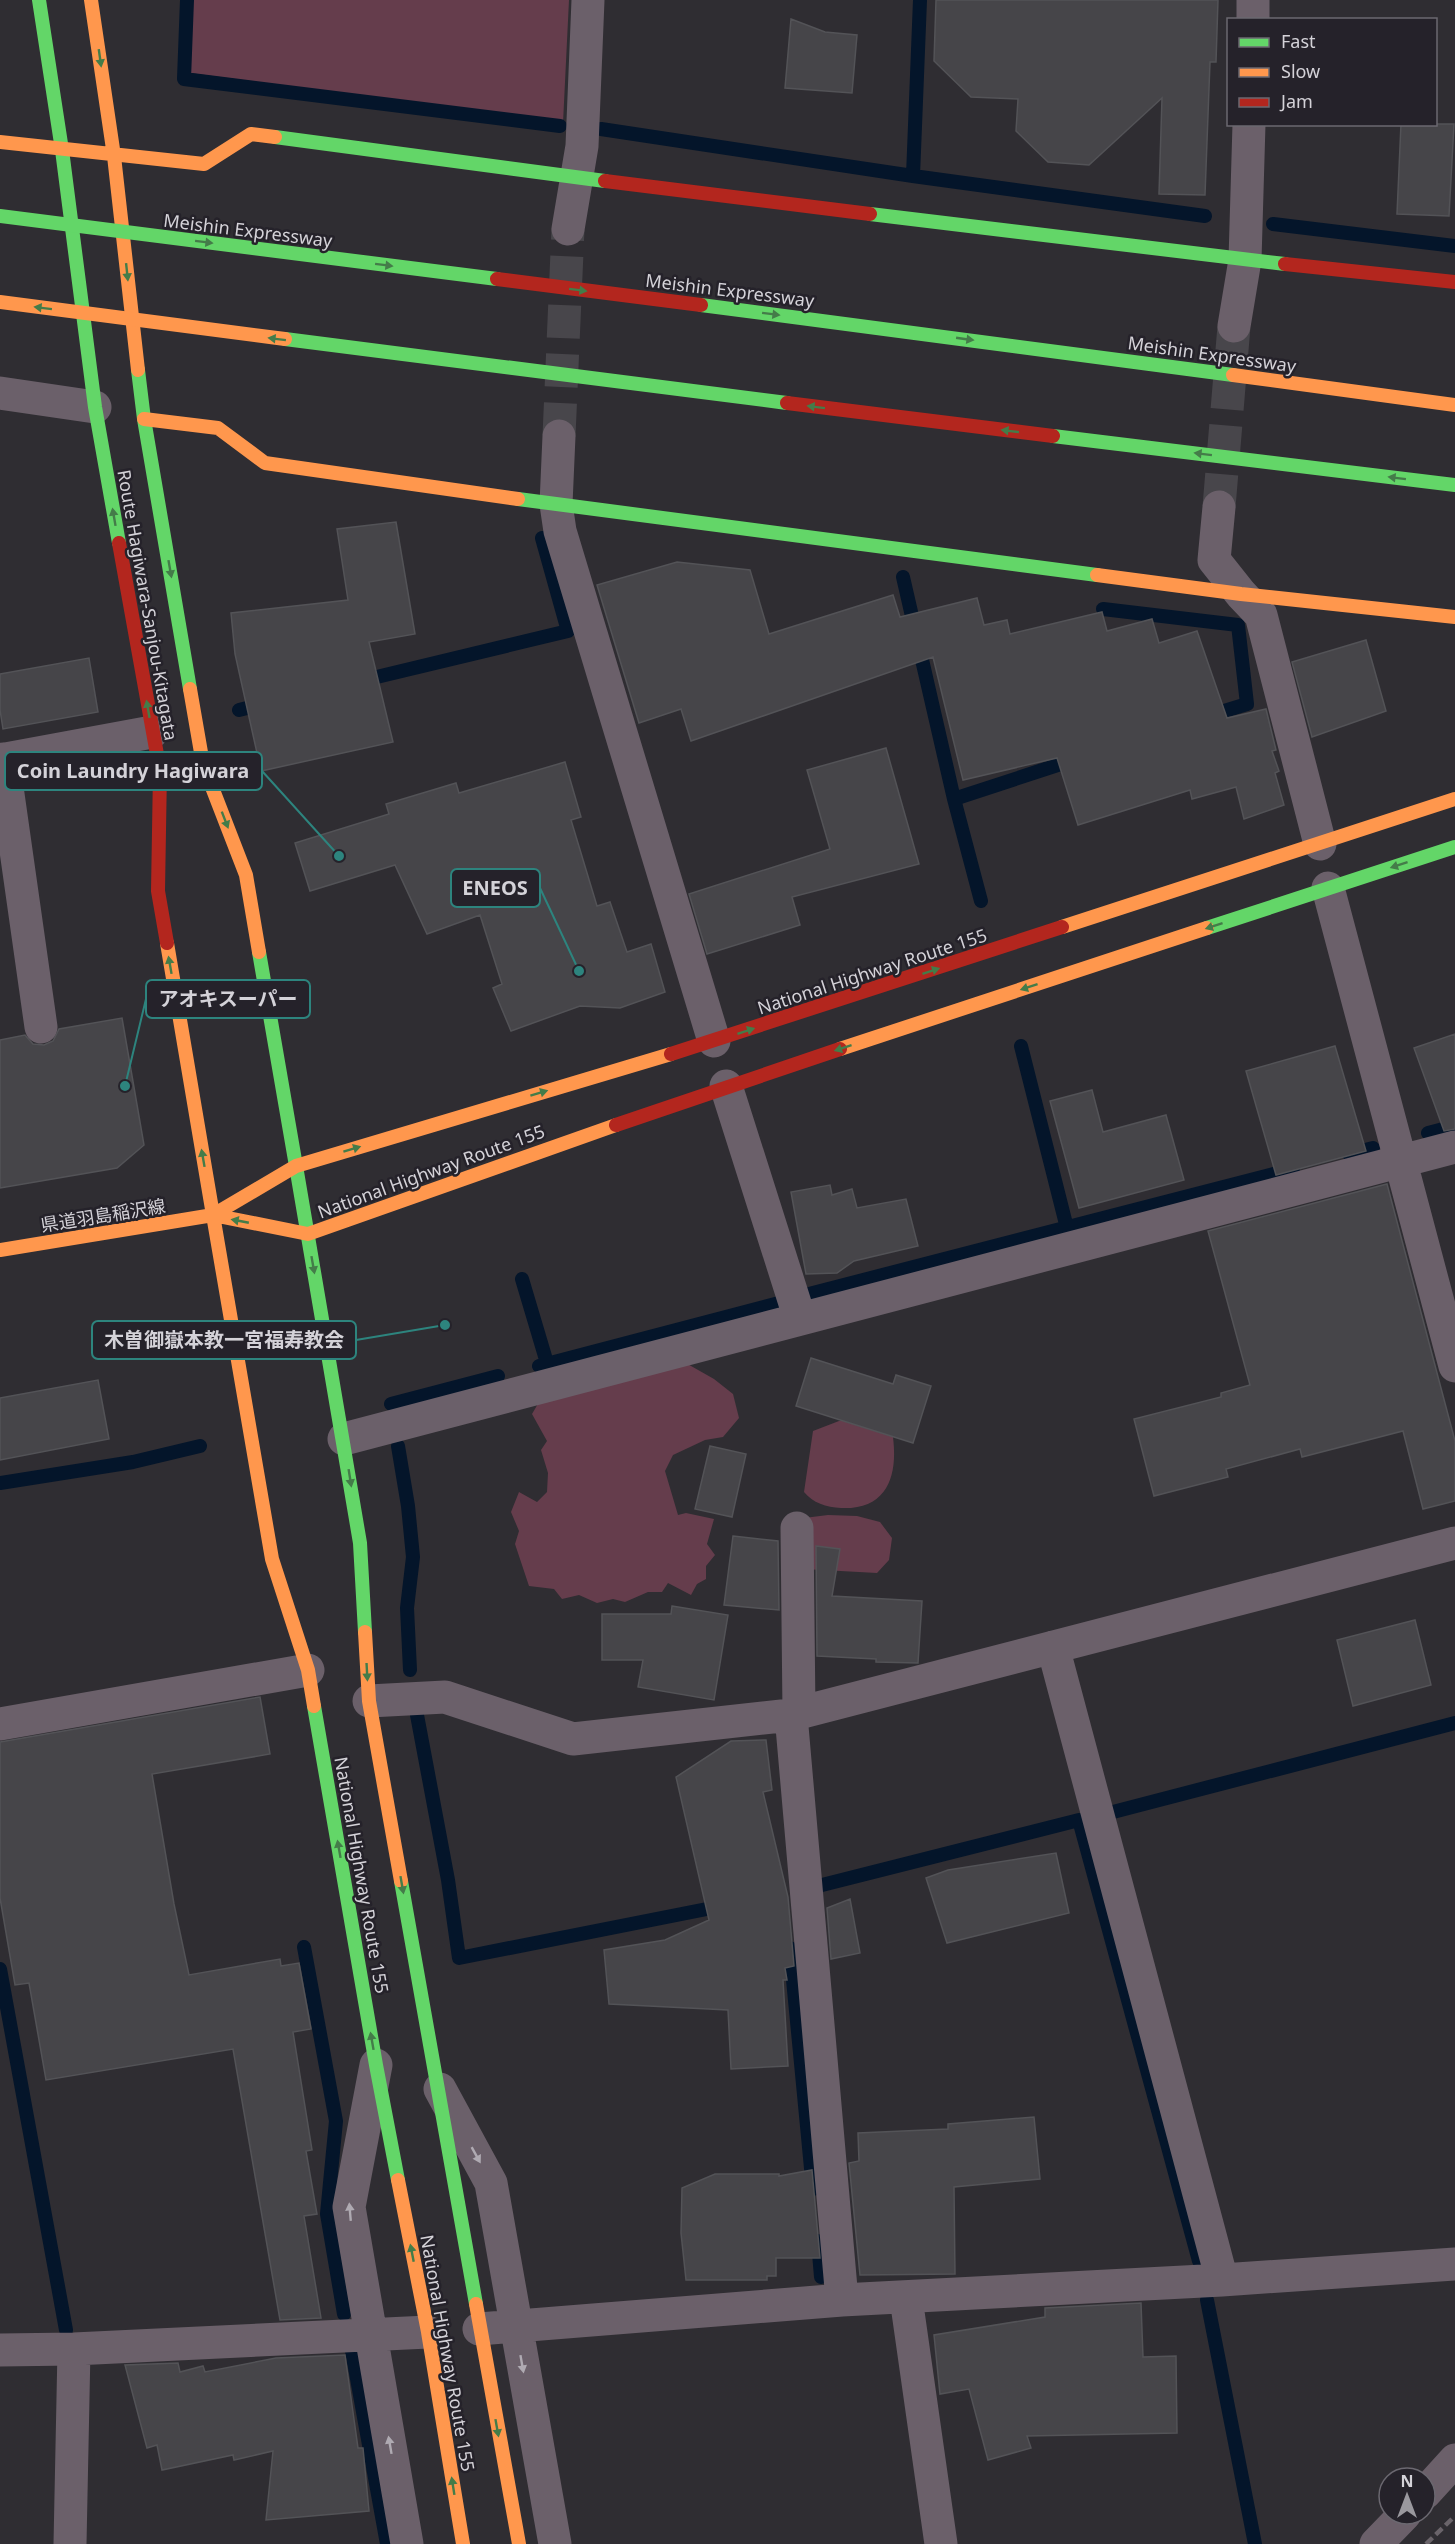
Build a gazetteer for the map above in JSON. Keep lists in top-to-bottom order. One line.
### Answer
{"streets":{"main road":["Meishin Expressway","Route Hagiwara-Sanjou-Kitagata","National Highway Route 155","県道羽島稲沢線"]},"crossings":[["Route Hagiwara-Sanjou-Kitagata","National Highway Route 155"],["Route Hagiwara-Sanjou-Kitagata","県道羽島稲沢線"],["National Highway Route 155","県道羽島稲沢線"]],"places":["Coin Laundry Hagiwara","ENEOS","アオキスーパー","木曽御嶽本教一宮福寿教会"],"legend":["Fast","Slow","Jam"],"north":"top"}
